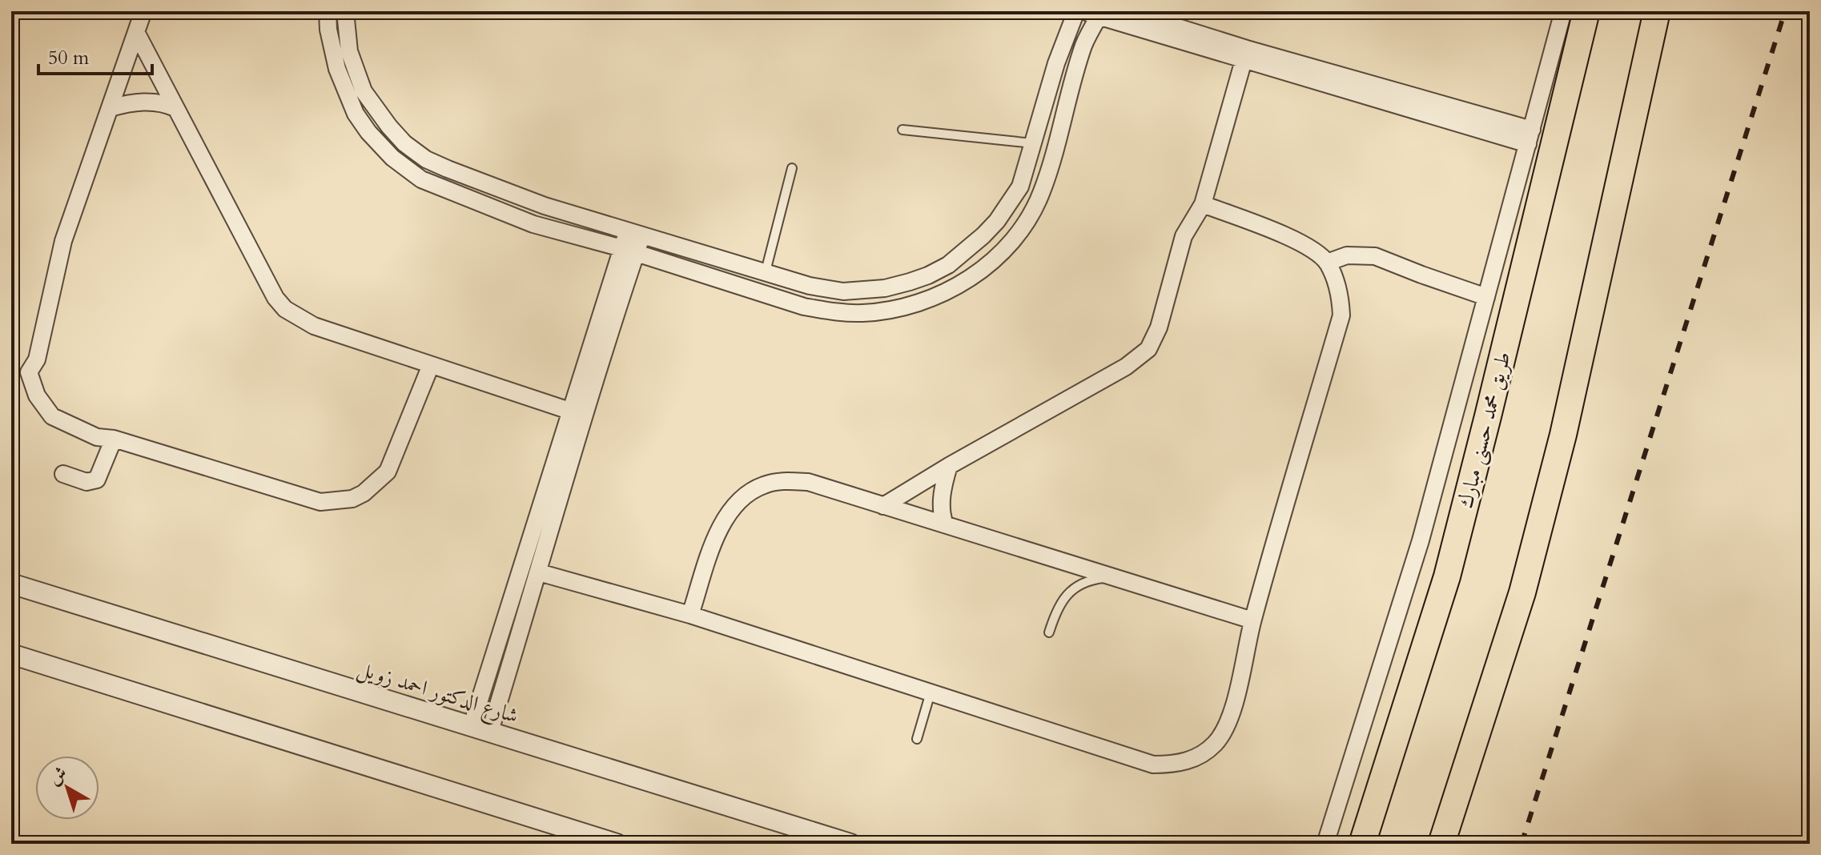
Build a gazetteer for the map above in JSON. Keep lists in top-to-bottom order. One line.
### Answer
{"streets":{"highway":["طريق محمد حسنى مبارك"],"street":["شارع الدكتور احمد زويل"]},"scale_bar":"50 m","north":"top left"}
